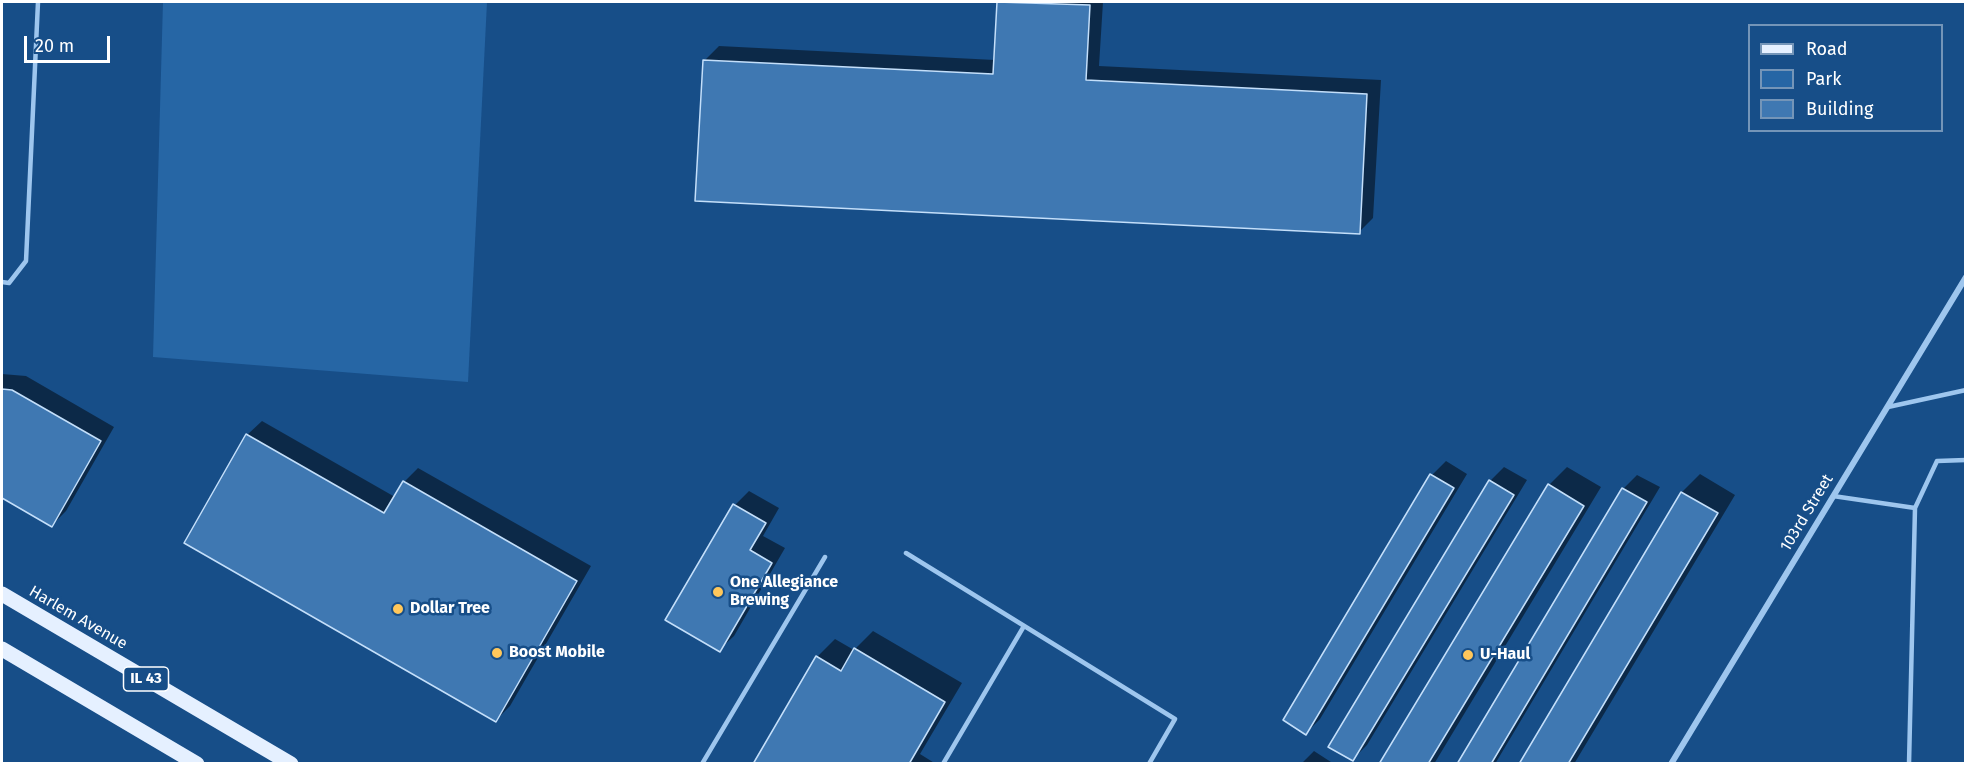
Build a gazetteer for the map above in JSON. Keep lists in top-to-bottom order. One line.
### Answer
{"streets":{"main road":["Harlem Avenue","IL 43"],"street":["103rd Street"]},"places":["One Allegiance Brewing","Dollar Tree","Boost Mobile","U-Haul"],"legend":["Road","Park","Building"],"scale_bar":"20 m"}
